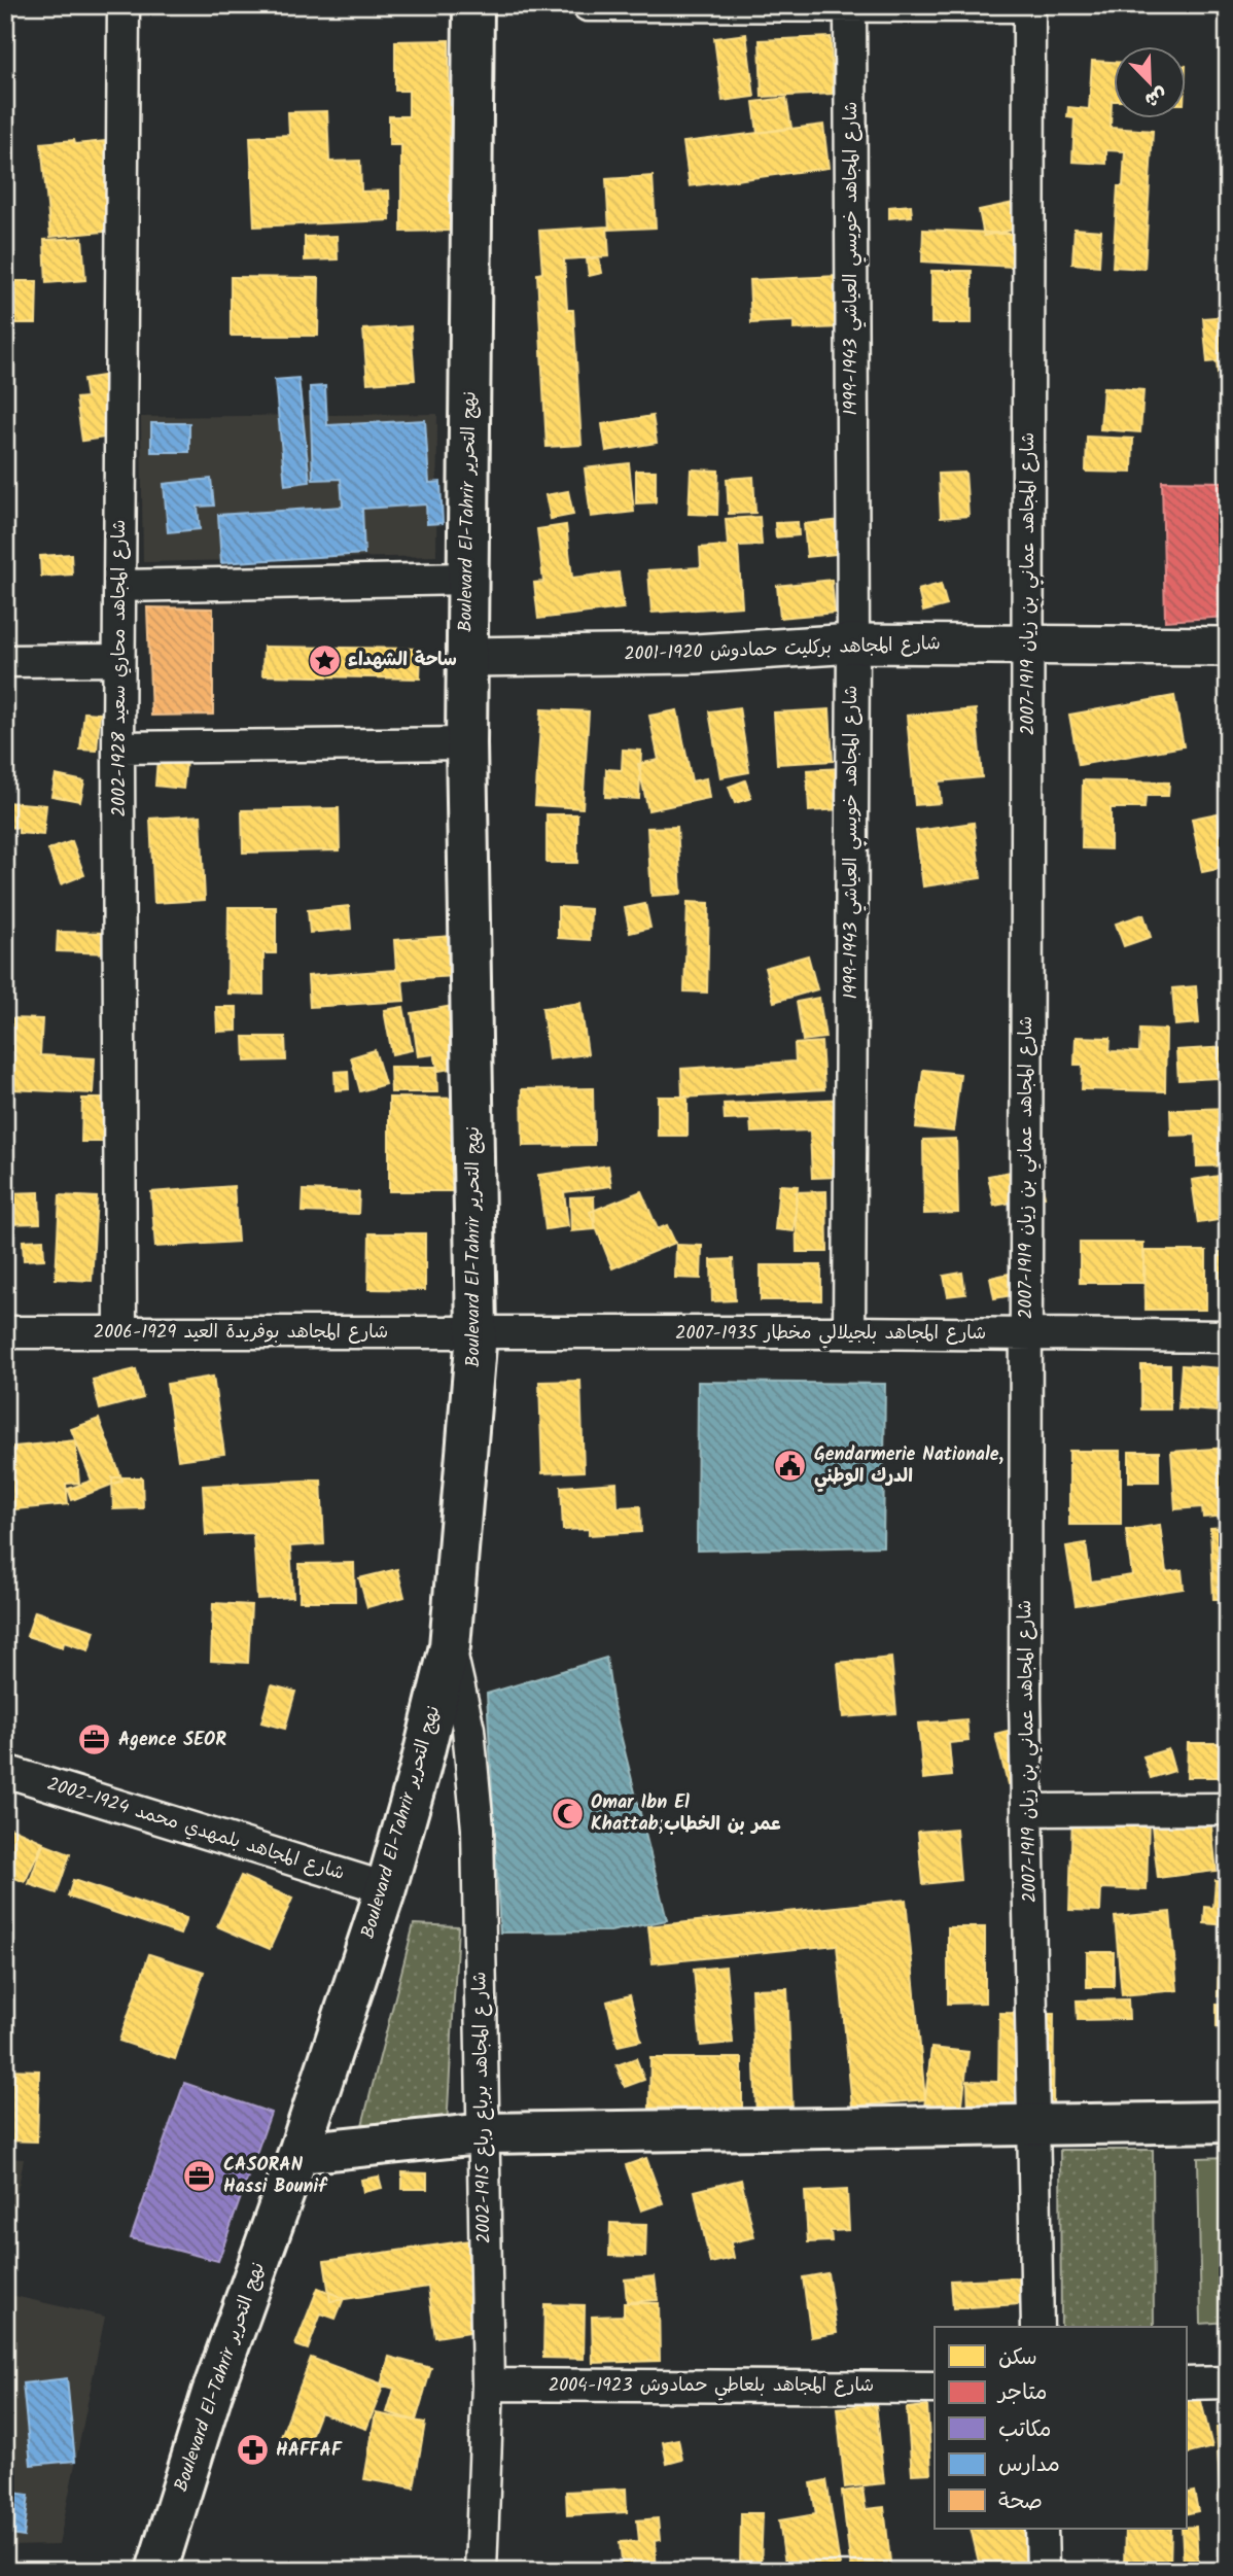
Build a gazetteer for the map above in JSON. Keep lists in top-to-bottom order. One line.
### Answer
{"streets":{"main road":["Boulevard El-Tahrir نهج التحرير"],"street":["شارع المجاهد خويسي العياشي 1943-1999","شارع المجاهد عماني بن زيان 1919-2007","شارع المجاهد بركليت حمادوش 1920-2001","شارع المجاهد محاري سعيد 1928-2002","شارع المجاهد بوفريدة العيد 1929-2006","شارع المجاهد بلجيلالي مخطار 1935-2007","شارع المجاهد بلمهدي محمد 1924-2002","شار ع المجاهد برباع رباع 1915-2002","شارع المجاهد بلعاطي حمادوش 1923-2004"]},"crossings":[["شارع المجاهد خويسي العياشي 1943-1999","شارع المجاهد بركليت حمادوش 1920-2001"],["شارع المجاهد خويسي العياشي 1943-1999","شارع المجاهد بلجيلالي مخطار 1935-2007"],["Boulevard El-Tahrir نهج التحرير","شارع المجاهد بركليت حمادوش 1920-2001"],["Boulevard El-Tahrir نهج التحرير","شارع المجاهد بوفريدة العيد 1929-2006"],["Boulevard El-Tahrir نهج التحرير","شارع المجاهد بلجيلالي مخطار 1935-2007"],["Boulevard El-Tahrir نهج التحرير","شارع المجاهد بلمهدي محمد 1924-2002"],["Boulevard El-Tahrir نهج التحرير","شار ع المجاهد برباع رباع 1915-2002"],["شارع المجاهد عماني بن زيان 1919-2007","شارع المجاهد بركليت حمادوش 1920-2001"],["شارع المجاهد عماني بن زيان 1919-2007","شارع المجاهد بلجيلالي مخطار 1935-2007"],["شارع المجاهد محاري سعيد 1928-2002","شارع المجاهد بوفريدة العيد 1929-2006"],["شارع المجاهد بوفريدة العيد 1929-2006","شارع المجاهد بلجيلالي مخطار 1935-2007"],["شار ع المجاهد برباع رباع 1915-2002","شارع المجاهد بلعاطي حمادوش 1923-2004"]],"places":{"place":["ساحة الشهداء"],"public building":["Gendarmerie Nationale, الدرك الوطني"],"office":["Agence SEOR","CASORAN Hassi Bounif"],"mosque":["Omar Ibn El Khattab;عمر بن الخطاب"],"pharmacy":["HAFFAF"]},"legend":["سكن","متاجر","مكاتب","مدارس","صحة"],"north":"bottom right"}
